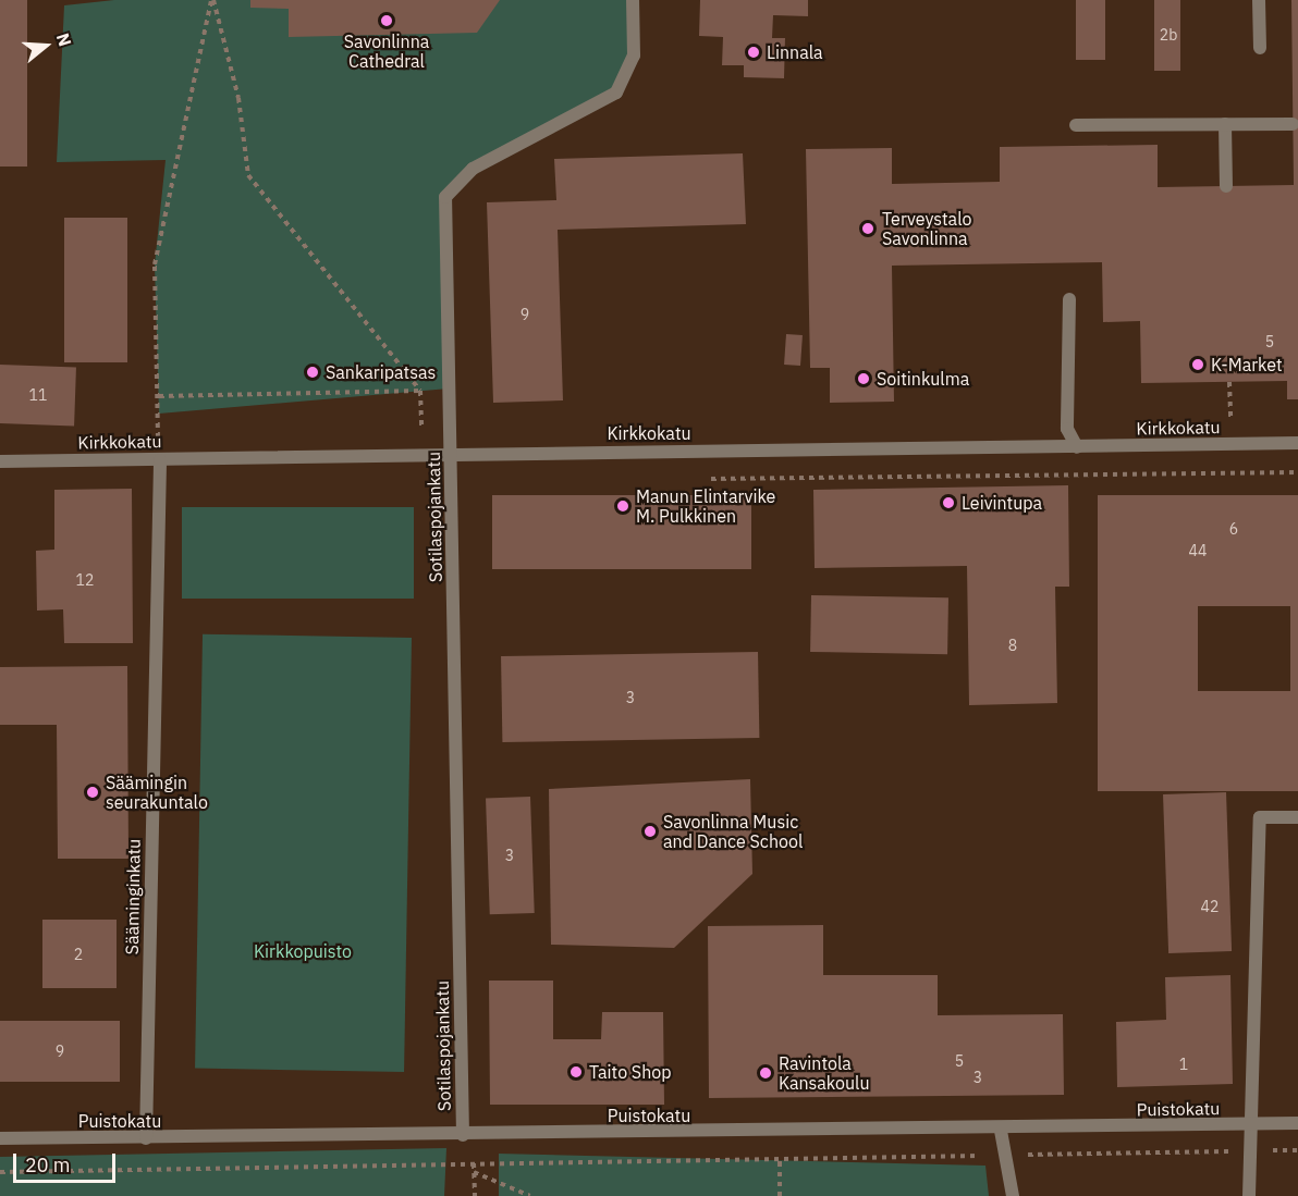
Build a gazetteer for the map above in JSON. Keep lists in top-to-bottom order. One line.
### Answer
{"streets":{"street":["Kirkkokatu","Sotilaspojankatu","Sääminginkatu","Puistokatu"]},"crossings":[["Kirkkokatu","Sotilaspojankatu"],["Kirkkokatu","Sääminginkatu"],["Sotilaspojankatu","Puistokatu"],["Sääminginkatu","Puistokatu"]],"parks":["Kirkkopuisto"],"places":["Savonlinna Cathedral","Linnala","Terveystalo Savonlinna","K-Market","Sankaripatsas","Soitinkulma","Leivintupa","Manun Elintarvike M. Pulkkinen","Säämingin seurakuntalo","Savonlinna Music and Dance School","Taito Shop","Ravintola Kansakoulu"],"house_numbers":["2b","9","5","11","6","44","12","8","3","3","42","2","9","5","1","3"],"scale_bar":"20 m","north":"right"}
